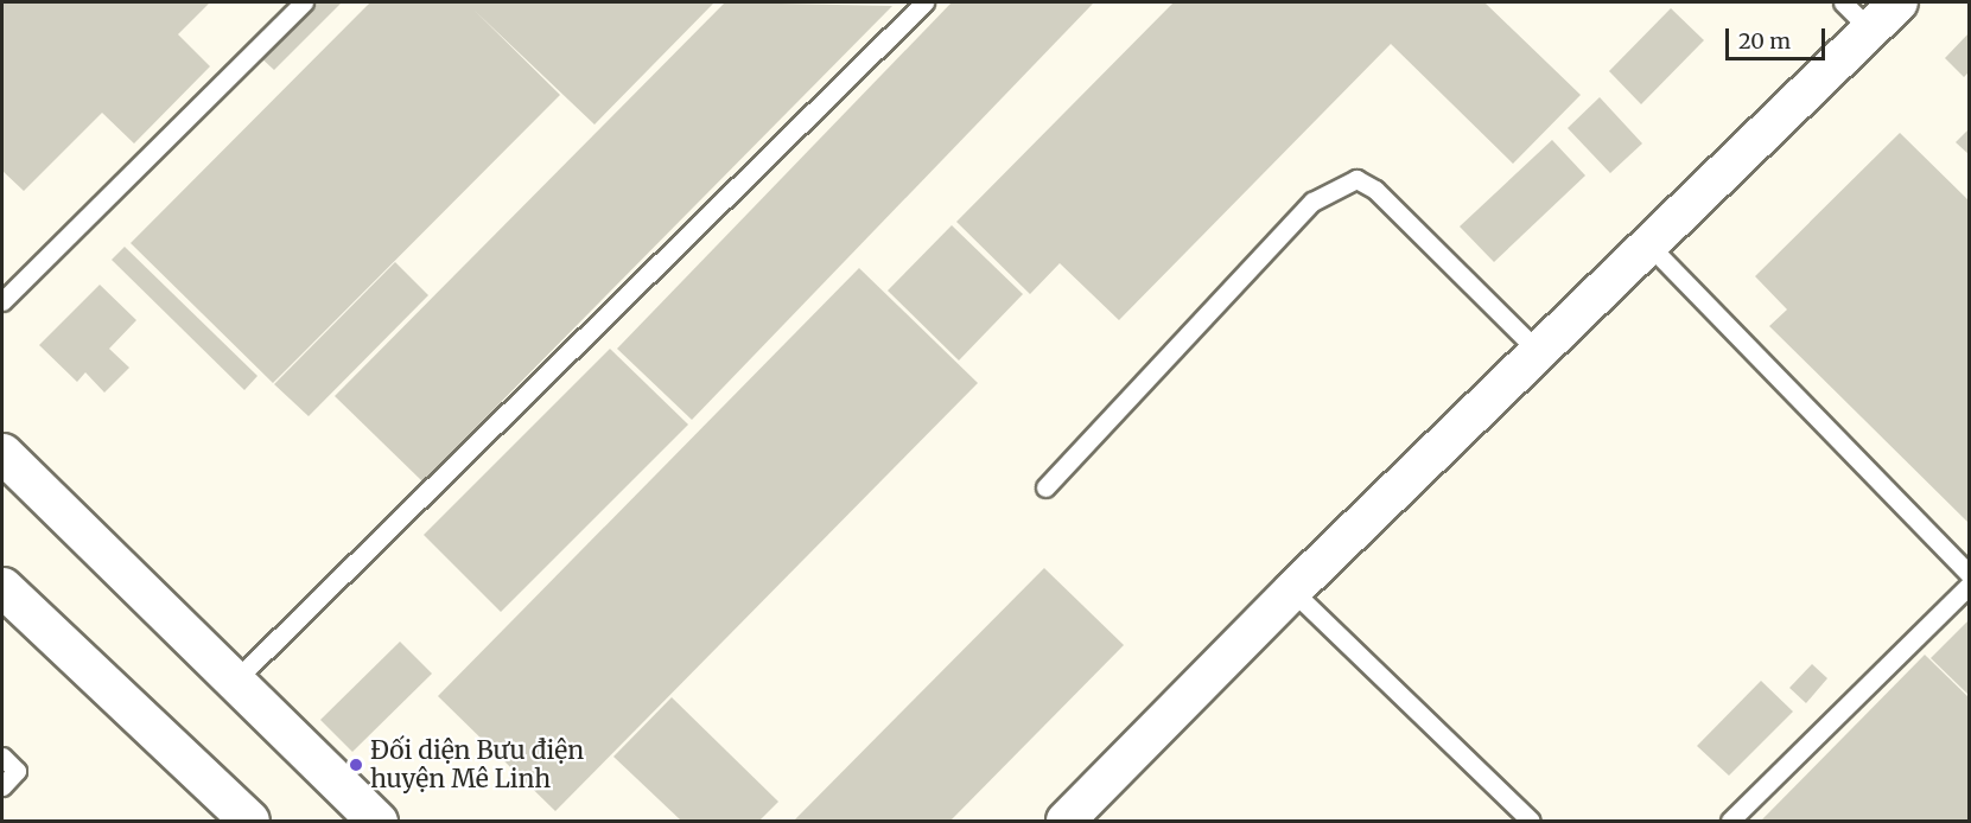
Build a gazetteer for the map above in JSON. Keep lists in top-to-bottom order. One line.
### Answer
{"places":["Đối diện Bưu điện huyện Mê Linh"],"scale_bar":"20 m"}
